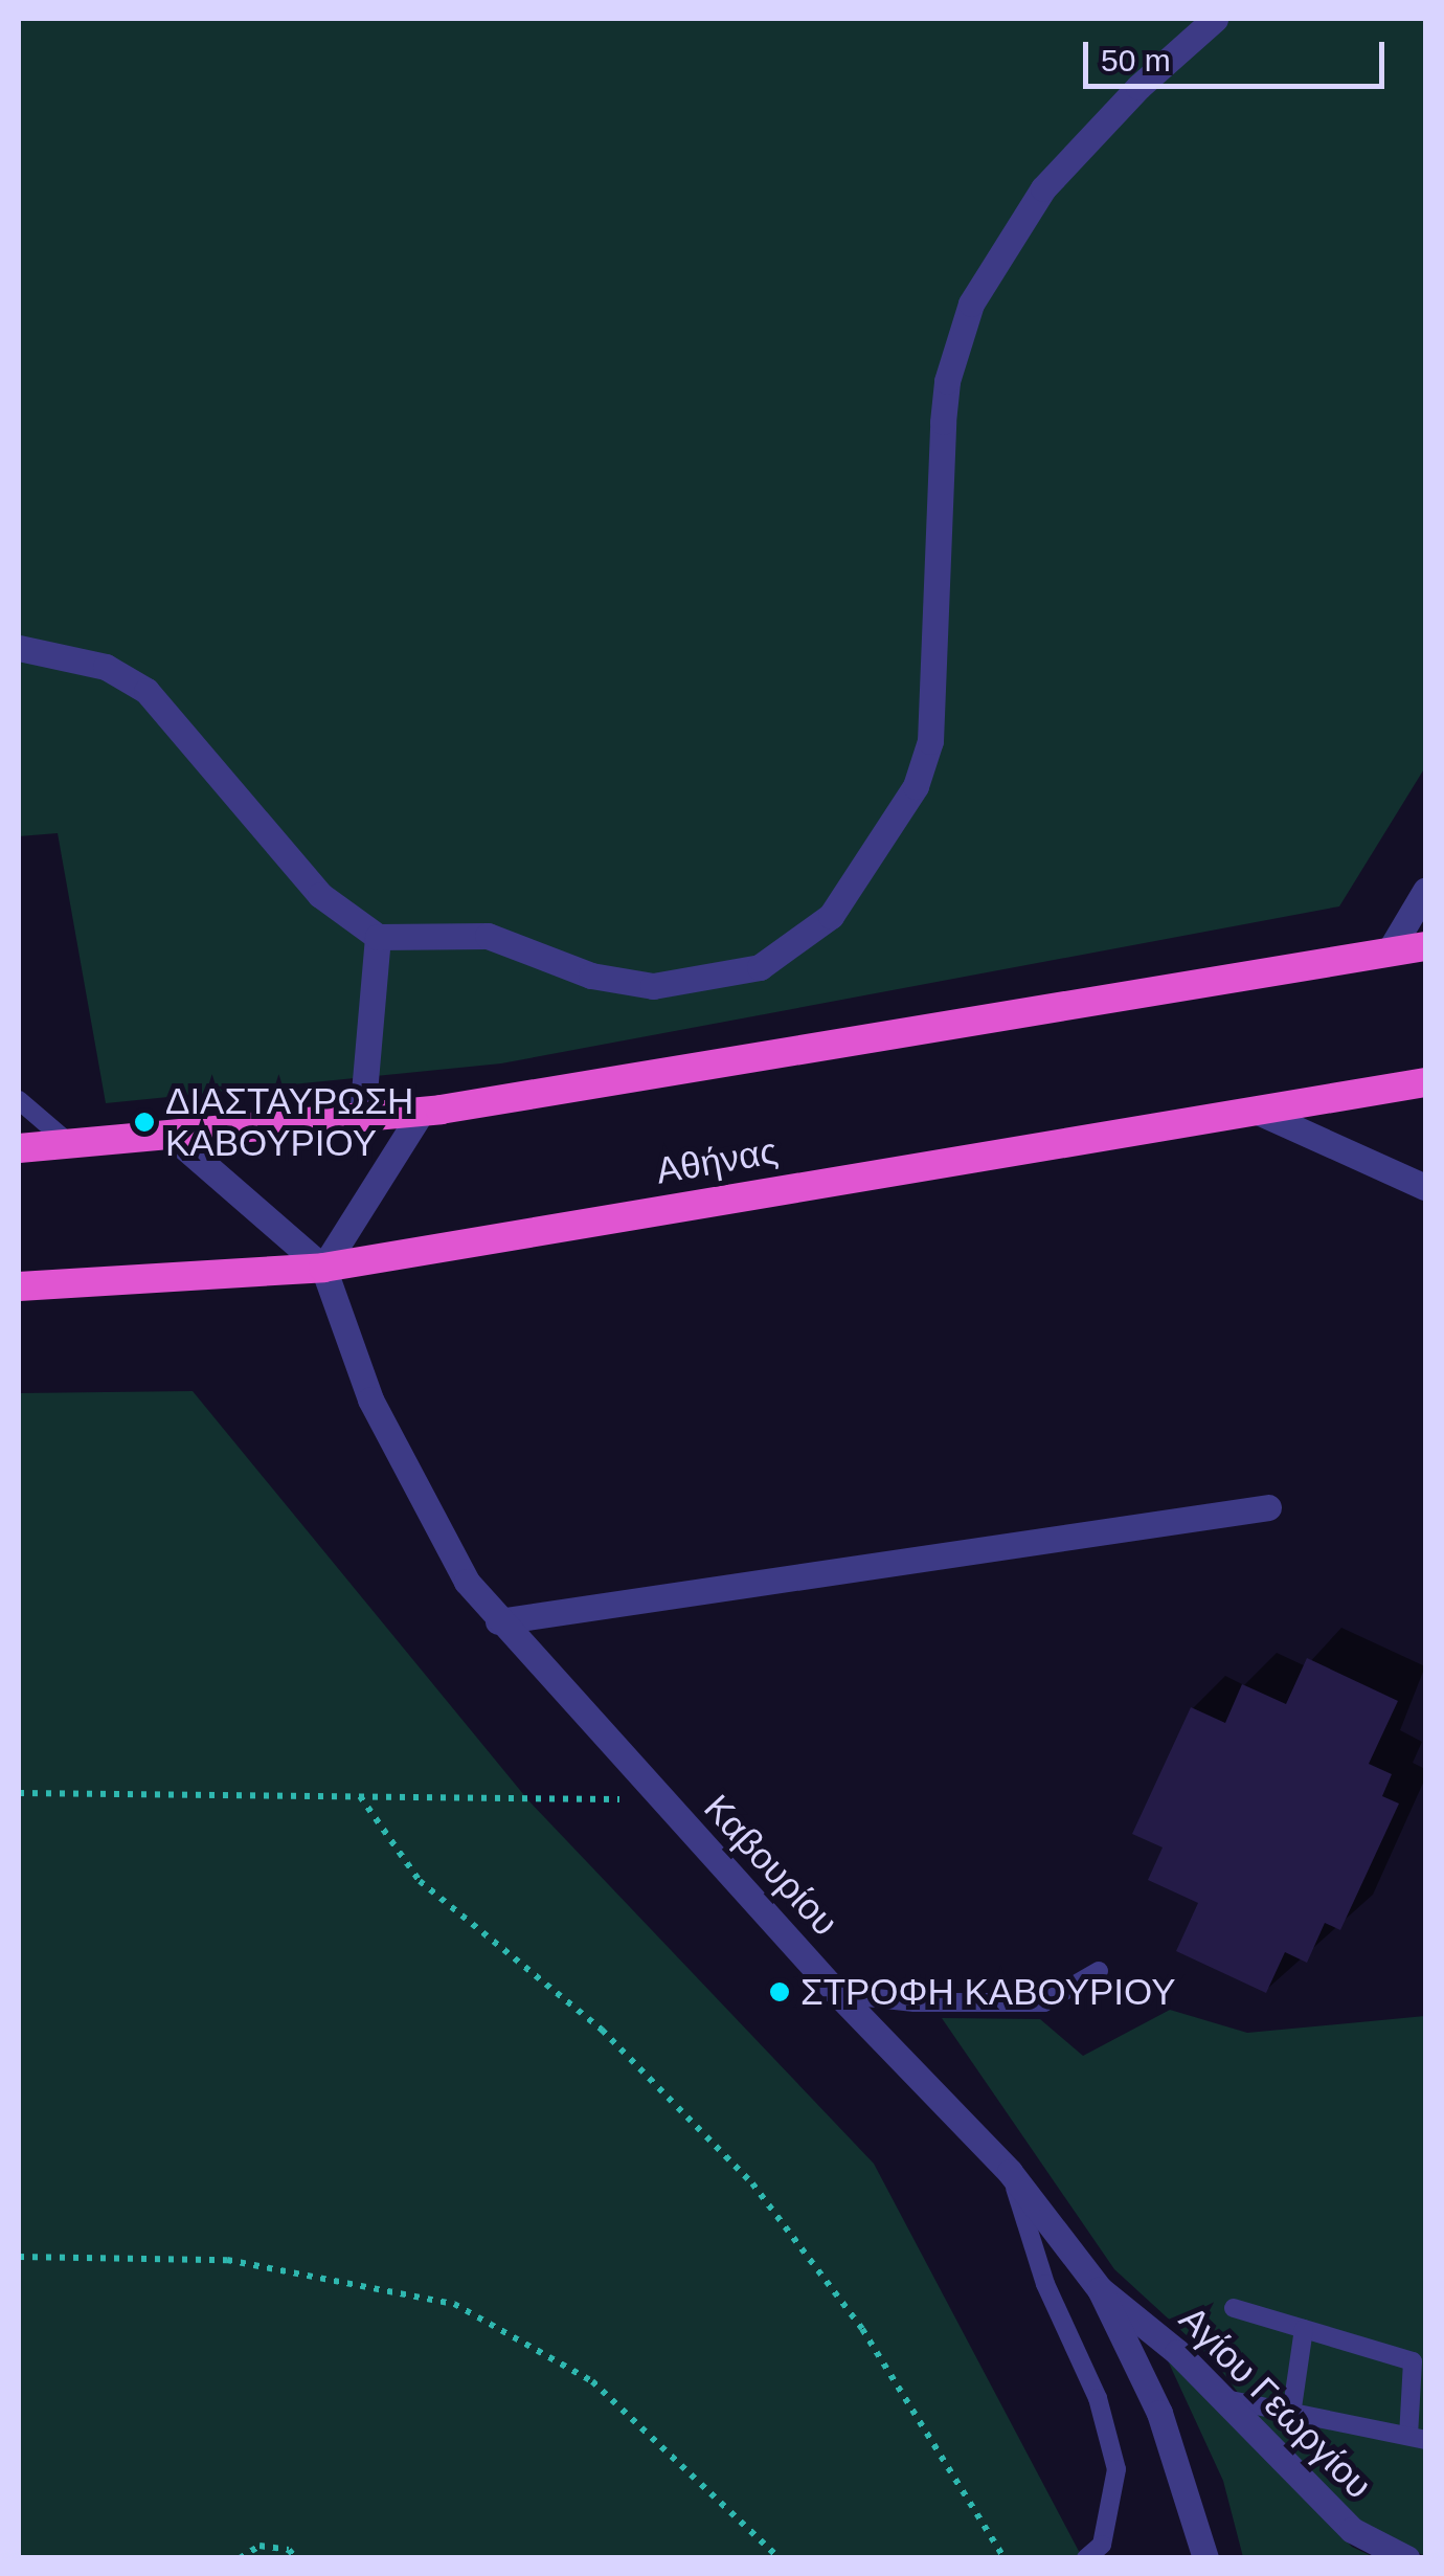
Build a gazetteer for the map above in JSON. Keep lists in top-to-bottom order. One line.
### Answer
{"streets":{"highway":["Αθήνας"],"street":["Καβουρίου","Αγίου Γεωργίου"]},"crossings":[["Αθήνας","Καβουρίου"],["Καβουρίου","Αγίου Γεωργίου"]],"places":["ΔΙΑΣΤΑΥΡΩΣΗ ΚΑΒΟΥΡΙΟΥ","ΣΤΡΟΦΗ ΚΑΒΟΥΡΙΟΥ"],"scale_bar":"50 m"}
